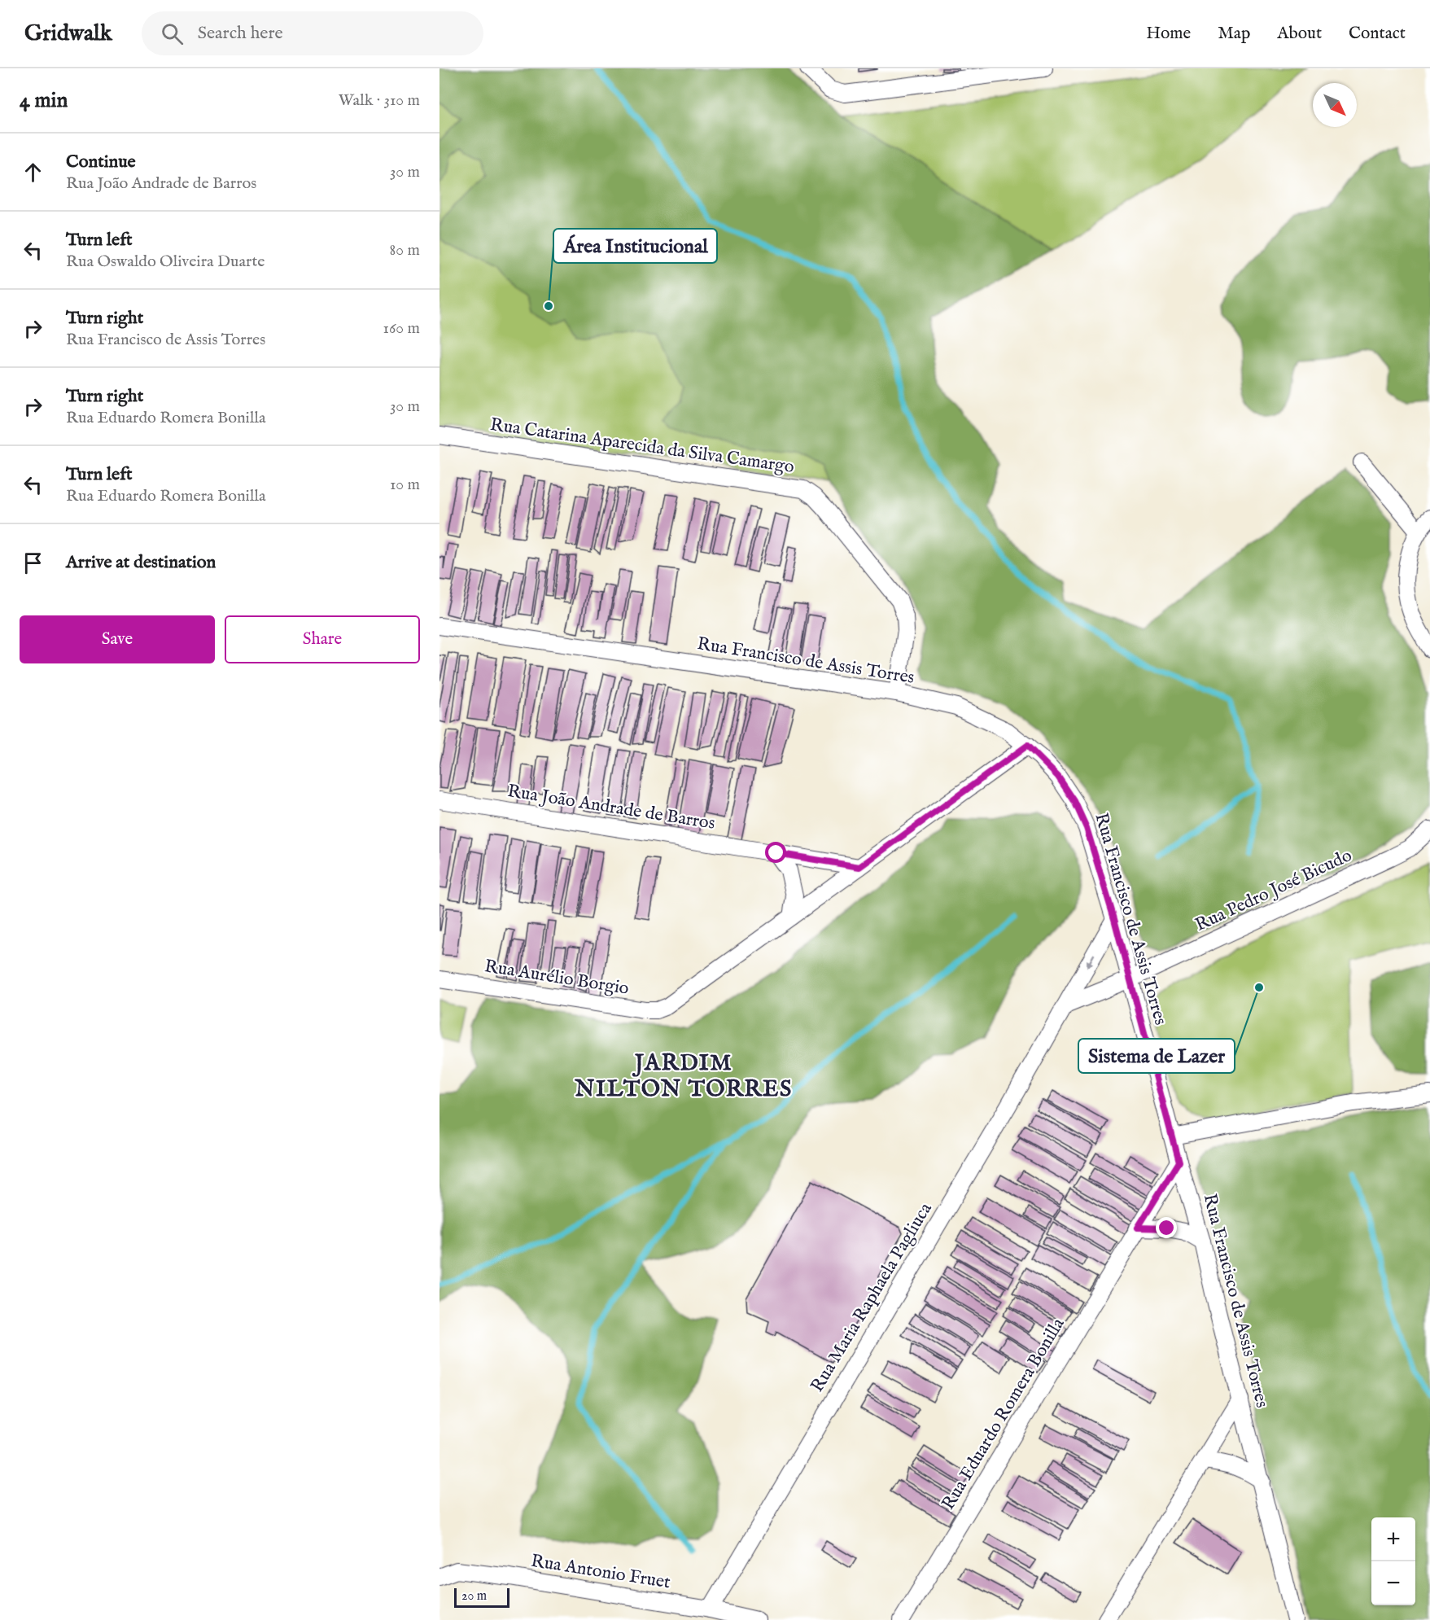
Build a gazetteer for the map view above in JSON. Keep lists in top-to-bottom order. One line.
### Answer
{"streets":{"street":["Rua Catarina Aparecida da Silva Camargo","Rua Francisco de Assis Torres","Rua João Andrade de Barros","Rua Pedro José Bicudo","Rua Aurélio Borgio","Rua Maria Raphaela Pagliuca","Rua Eduardo Romera Bonilla","Rua Antonio Fruet"]},"crossings":[["Rua Catarina Aparecida da Silva Camargo","Rua Francisco de Assis Torres"],["Rua Francisco de Assis Torres","Rua Pedro José Bicudo"],["Rua Francisco de Assis Torres","Rua Maria Raphaela Pagliuca"],["Rua Francisco de Assis Torres","Rua Eduardo Romera Bonilla"],["Rua Maria Raphaela Pagliuca","Rua Antonio Fruet"]],"districts":["JARDIM NILTON TORRES"],"places":["Área Institucional","Sistema de Lazer"],"scale_bar":"20 m","north":"bottom right","page":{"header":"Gridwalk","search":"Search here","nav":["Home","Map","About","Contact"],"heading":["4 min","Walk · 310 m"],"list":[["Continue","Rua João Andrade de Barros","30 m"],["Turn left","Rua Oswaldo Oliveira Duarte","80 m"],["Turn right","Rua Francisco de Assis Torres","160 m"],["Turn right","Rua Eduardo Romera Bonilla","30 m"],["Turn left","Rua Eduardo Romera Bonilla","10 m"],"Arrive at destination"],"buttons":["Save","Share"],"map_buttons":["+","−"],"scale":"20 m"}}
